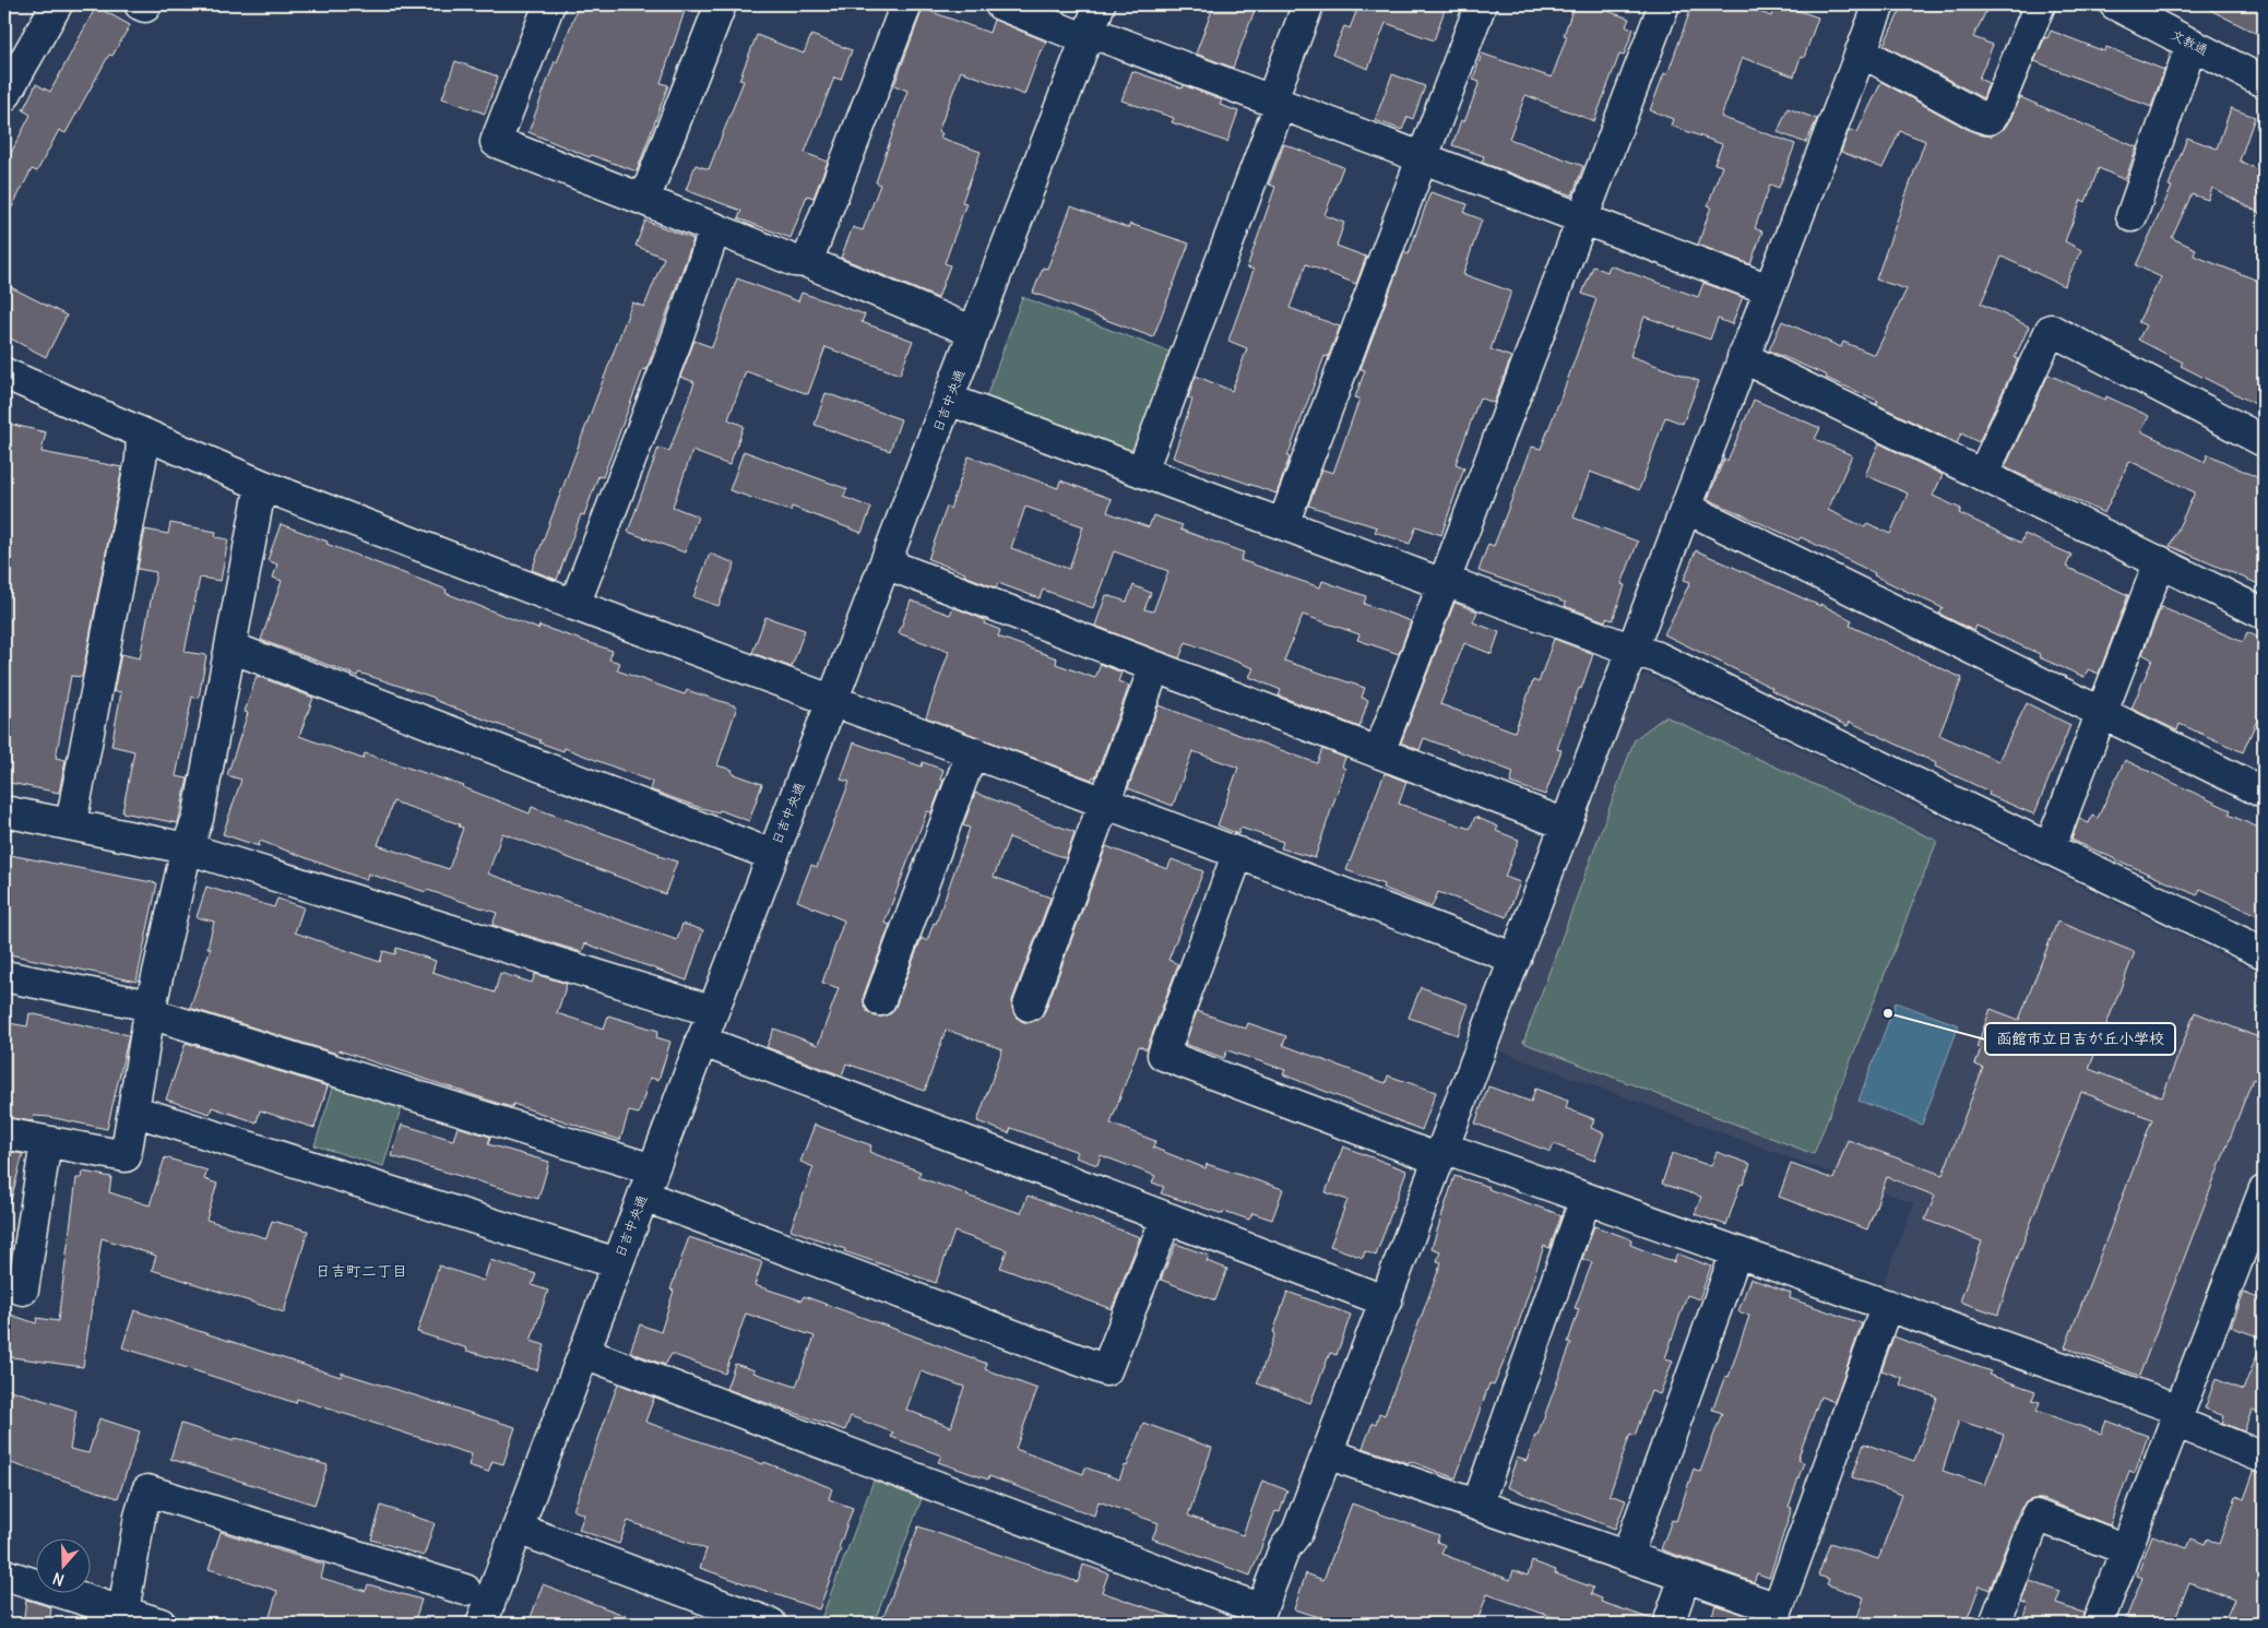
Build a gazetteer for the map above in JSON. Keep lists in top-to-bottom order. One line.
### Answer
{"streets":{"street":["文教通","日吉中央通"]},"districts":["日吉町二丁目"],"places":["函館市立日吉が丘小学校"],"north":"bottom"}
